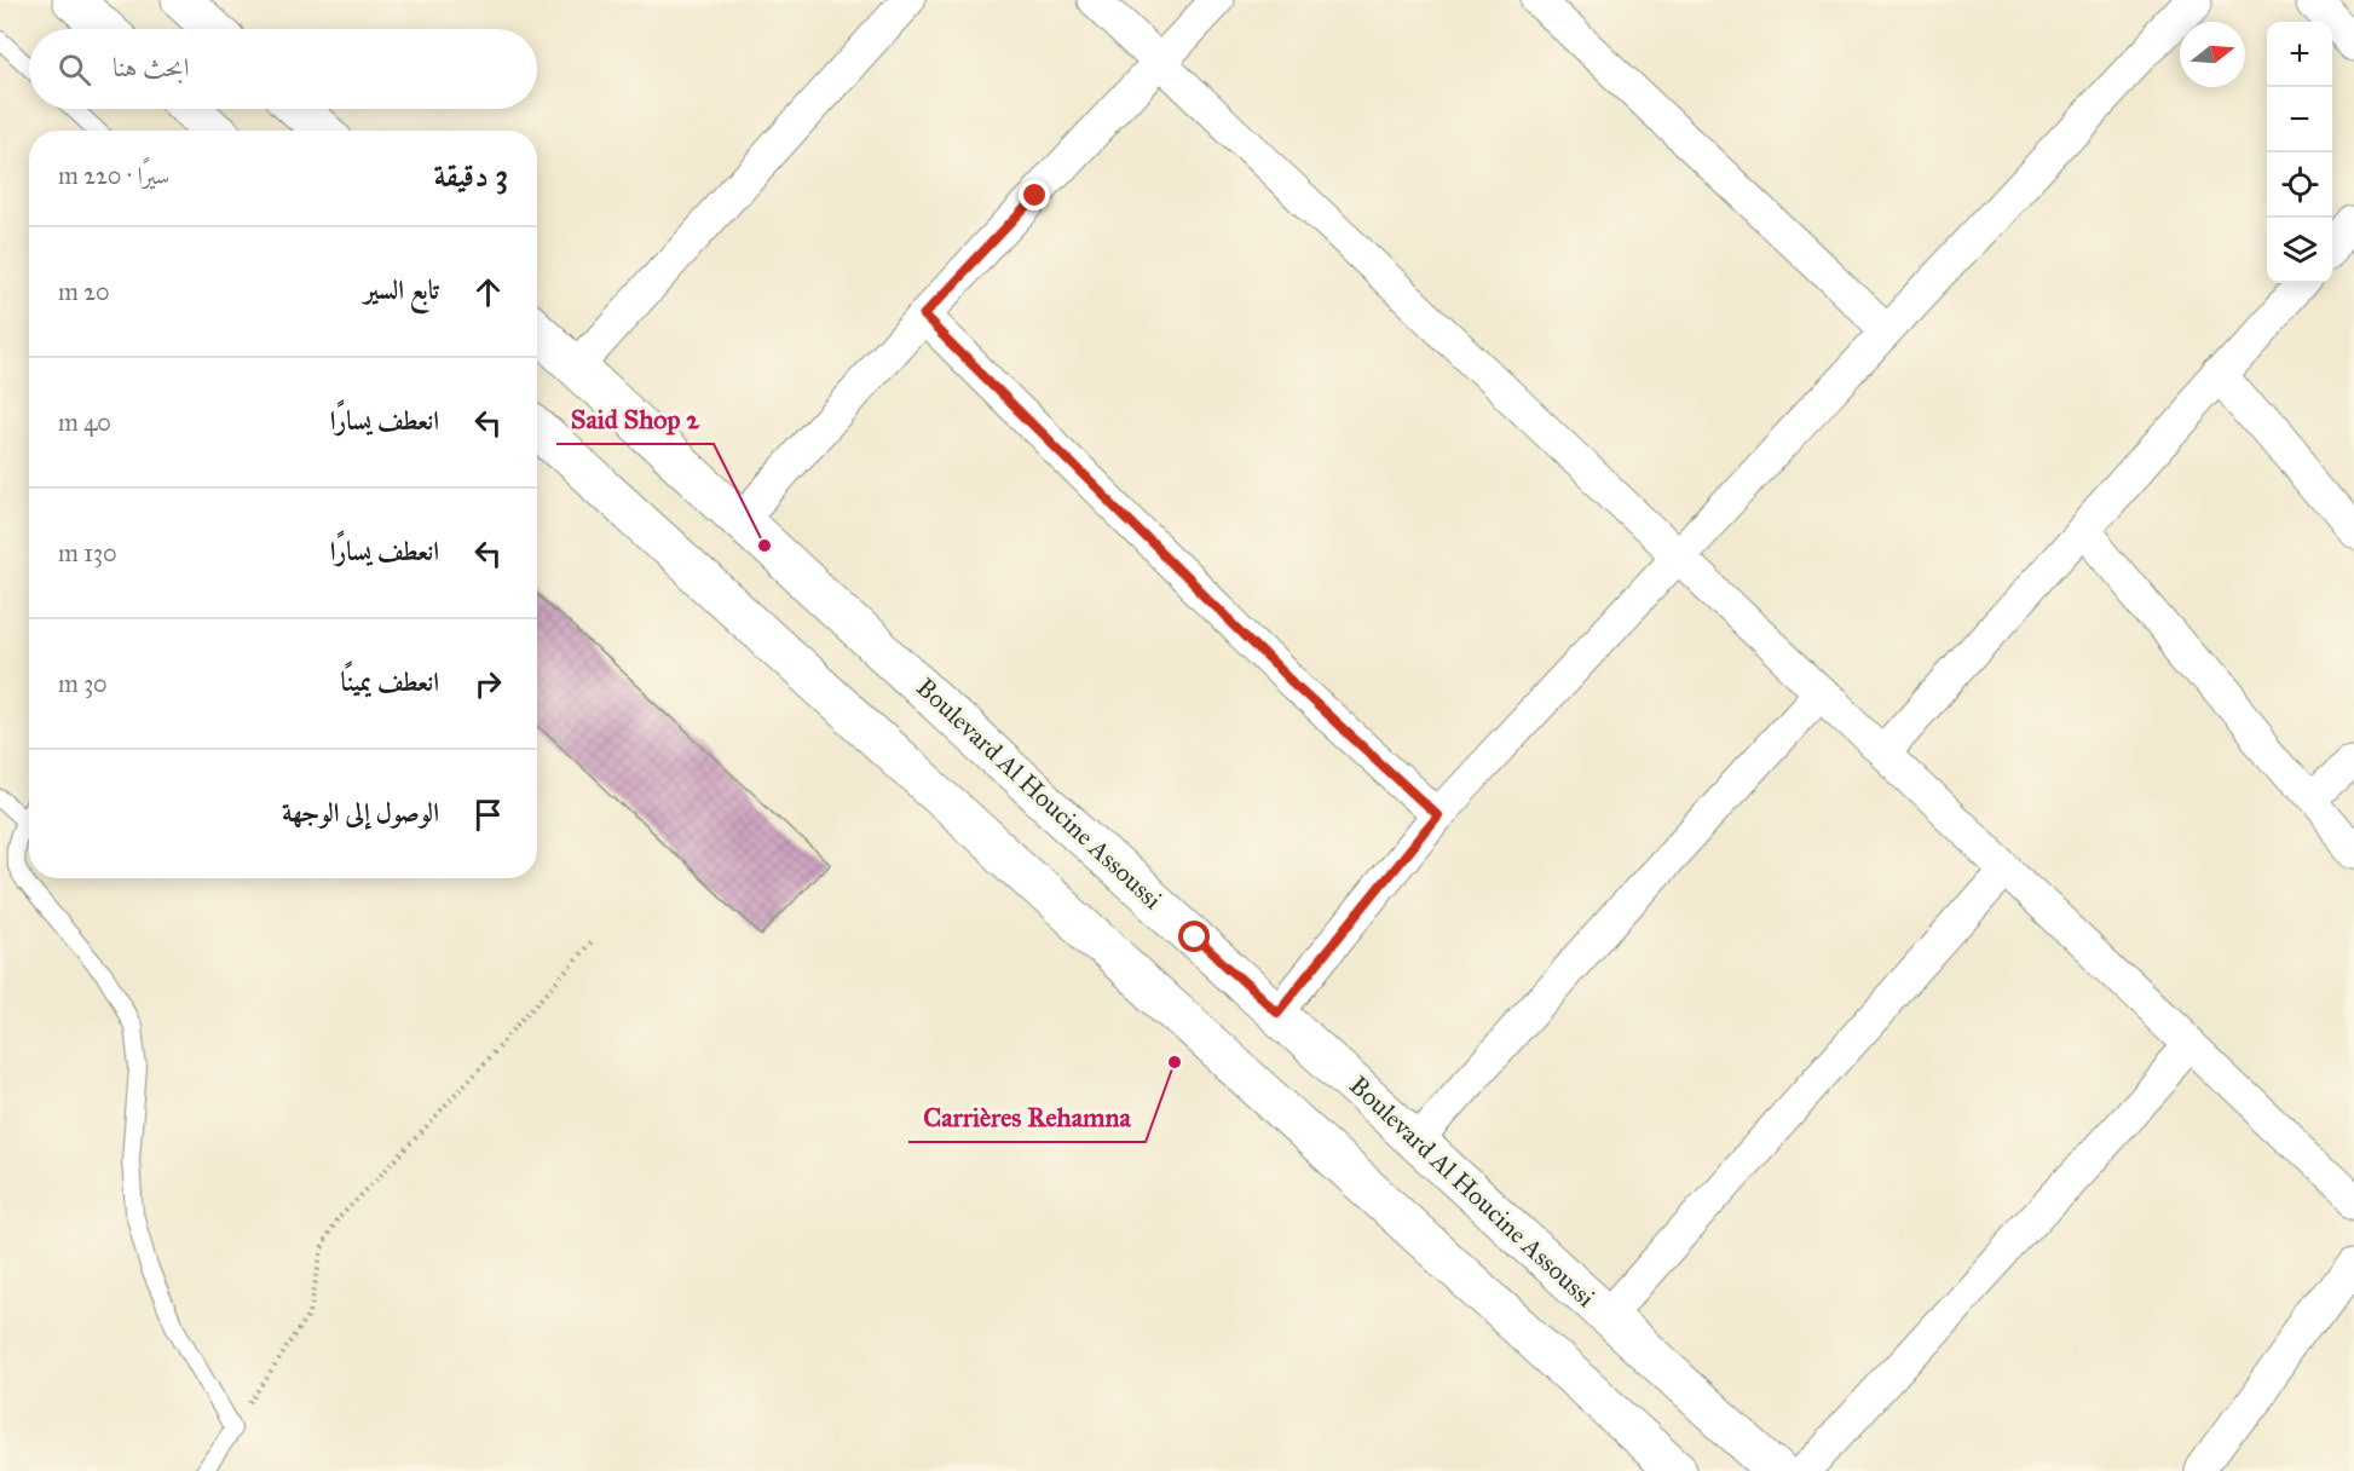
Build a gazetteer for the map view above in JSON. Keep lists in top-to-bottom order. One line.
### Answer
{"streets":{"street":["Boulevard Al Houcine Assoussi"]},"places":["Said Shop 2","Carrières Rehamna"],"north":"right","page":{"map_buttons":["+","−"],"search":"ابحث هنا","heading":["3 دقيقة","سيرًا · 220 m"],"list":[["تابع السير","20 m"],["انعطف يسارًا","40 m"],["انعطف يسارًا","130 m"],["انعطف يمينًا","30 m"],"الوصول إلى الوجهة"]}}
